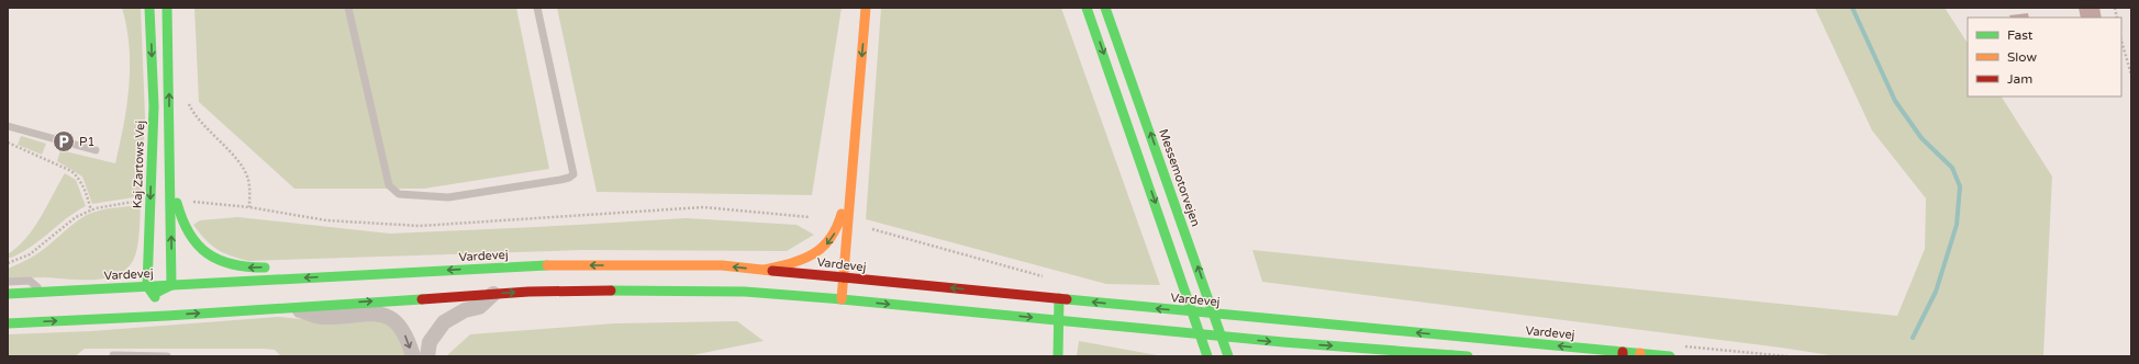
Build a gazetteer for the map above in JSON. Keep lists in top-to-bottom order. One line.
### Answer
{"streets":{"main road":["Kaj Zartows Vej","Messemotorvejen","Vardevej"]},"crossings":[["Kaj Zartows Vej","Vardevej"]],"places":{"parking":["P1"]},"legend":["Fast","Slow","Jam"]}
